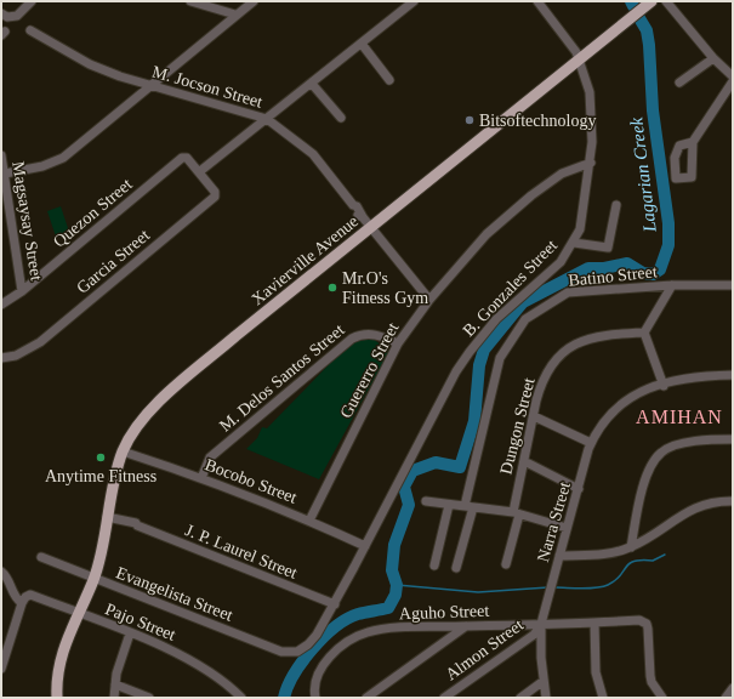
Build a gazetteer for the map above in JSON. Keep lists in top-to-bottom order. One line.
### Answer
{"streets":{"main road":["Xavierville Avenue"],"street":["M. Jocson Street","Quezon Street","Magsaysay Street","Garcia Street","Batino Street","B. Gonzales Street","Guererro Street","M. Delos Santos Street","Dungon Street","Bocobo Street","Narra Street","J. P. Laurel Street","Evangelista Street","Aguho Street","Pajo Street","Almon Street"]},"crossings":[["M. Jocson Street","Xavierville Avenue"],["M. Jocson Street","Guererro Street"],["Quezon Street","Magsaysay Street"],["Quezon Street","Garcia Street"],["Xavierville Avenue","B. Gonzales Street"],["Xavierville Avenue","Bocobo Street"],["Xavierville Avenue","J. P. Laurel Street"],["Xavierville Avenue","Evangelista Street"],["Xavierville Avenue","Pajo Street"],["B. Gonzales Street","Guererro Street"],["B. Gonzales Street","Bocobo Street"],["B. Gonzales Street","J. P. Laurel Street"],["B. Gonzales Street","Evangelista Street"],["Guererro Street","M. Delos Santos Street"],["Guererro Street","Bocobo Street"],["M. Delos Santos Street","Bocobo Street"],["Narra Street","Aguho Street"],["Narra Street","Almon Street"],["Aguho Street","Almon Street"]],"districts":["AMIHAN"],"water":["Lagarian Creek"],"places":["Bitsoftechnology","Mr.O's Fitness Gym","Anytime Fitness"]}
